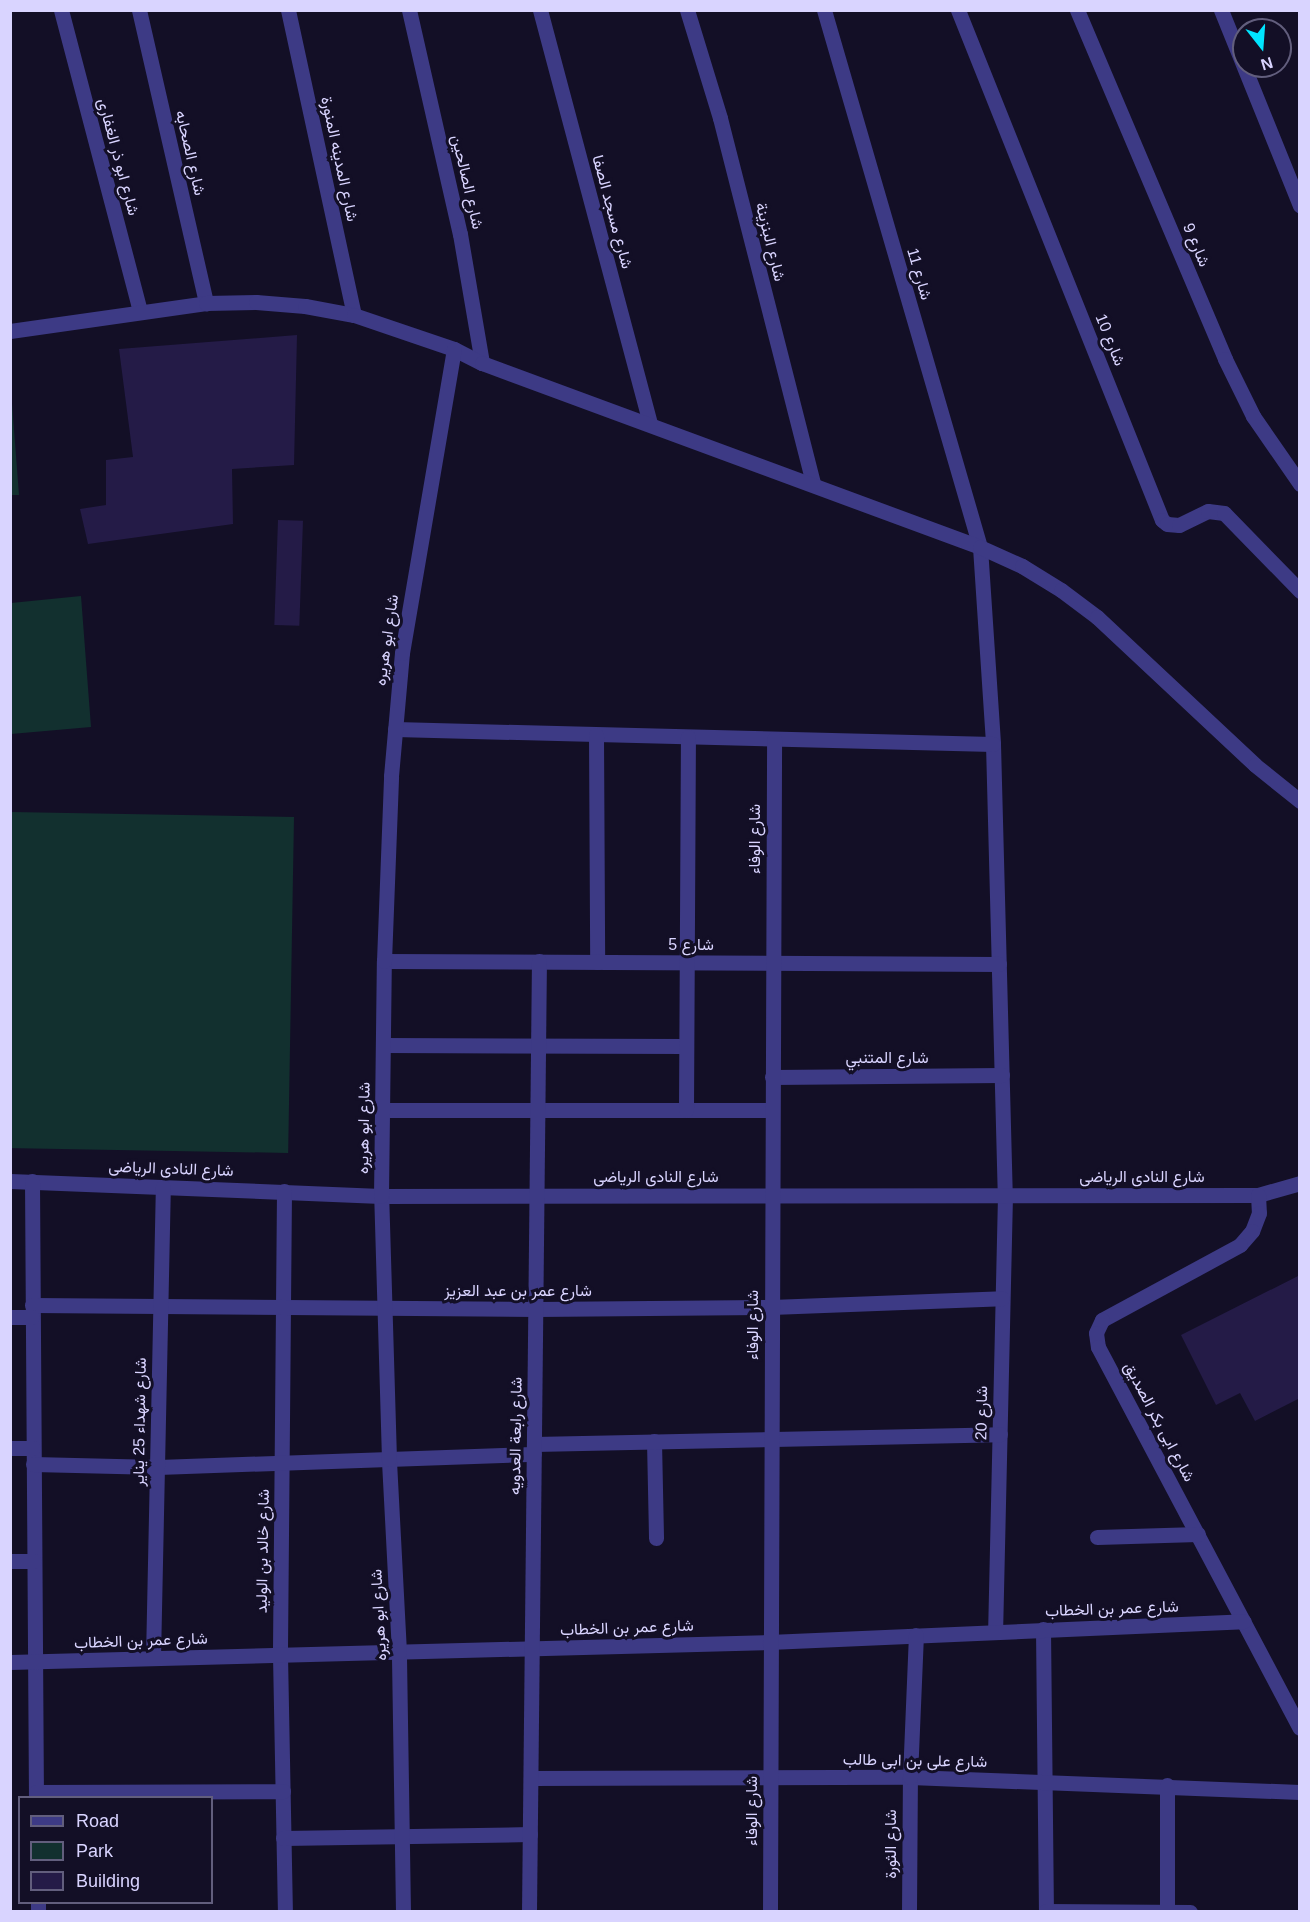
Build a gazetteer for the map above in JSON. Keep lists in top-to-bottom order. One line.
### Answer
{"streets":{"street":["شارع الصحابه","شارع ابو ذر الغفارى","شارع المدينه المنورة","شارع الصالحين","شارع مسجد الصفا","شارع البنزينة","شارع 9","شارع 11","شارع 10","شارع ابو هريره","شارع الوفاء","شارع 5","شارع المتنبي","شارع النادى الرياضى","شارع عمر بن عبد العزيز","شارع 20","شارع شهداء 25 يناير","شارع ابى بكر الصديق","شارع رابعة العدويه","شارع خالد بن الوليد","شارع عمر بن الخطاب","شارع على بن ابى طالب","شارع الثورة"]},"crossings":[["شارع 11","شارع 5"],["شارع 11","شارع 20"],["شارع ابو هريره","شارع 5"],["شارع ابو هريره","شارع النادى الرياضى"],["شارع ابو هريره","شارع عمر بن عبد العزيز"],["شارع ابو هريره","شارع عمر بن الخطاب"],["شارع الوفاء","شارع 5"],["شارع الوفاء","شارع المتنبي"],["شارع الوفاء","شارع النادى الرياضى"],["شارع الوفاء","شارع عمر بن عبد العزيز"],["شارع الوفاء","شارع عمر بن الخطاب"],["شارع الوفاء","شارع على بن ابى طالب"],["شارع 5","شارع 20"],["شارع 5","شارع رابعة العدويه"],["شارع المتنبي","شارع 20"],["شارع النادى الرياضى","شارع 20"],["شارع النادى الرياضى","شارع شهداء 25 يناير"],["شارع النادى الرياضى","شارع ابى بكر الصديق"],["شارع النادى الرياضى","شارع رابعة العدويه"],["شارع النادى الرياضى","شارع خالد بن الوليد"],["شارع عمر بن عبد العزيز","شارع 20"],["شارع عمر بن عبد العزيز","شارع شهداء 25 يناير"],["شارع عمر بن عبد العزيز","شارع رابعة العدويه"],["شارع عمر بن عبد العزيز","شارع خالد بن الوليد"],["شارع 20","شارع عمر بن الخطاب"],["شارع شهداء 25 يناير","شارع عمر بن الخطاب"],["شارع ابى بكر الصديق","شارع عمر بن الخطاب"],["شارع رابعة العدويه","شارع عمر بن الخطاب"],["شارع رابعة العدويه","شارع على بن ابى طالب"],["شارع خالد بن الوليد","شارع عمر بن الخطاب"],["شارع عمر بن الخطاب","شارع الثورة"],["شارع على بن ابى طالب","شارع الثورة"]],"legend":["Road","Park","Building"],"north":"bottom"}
